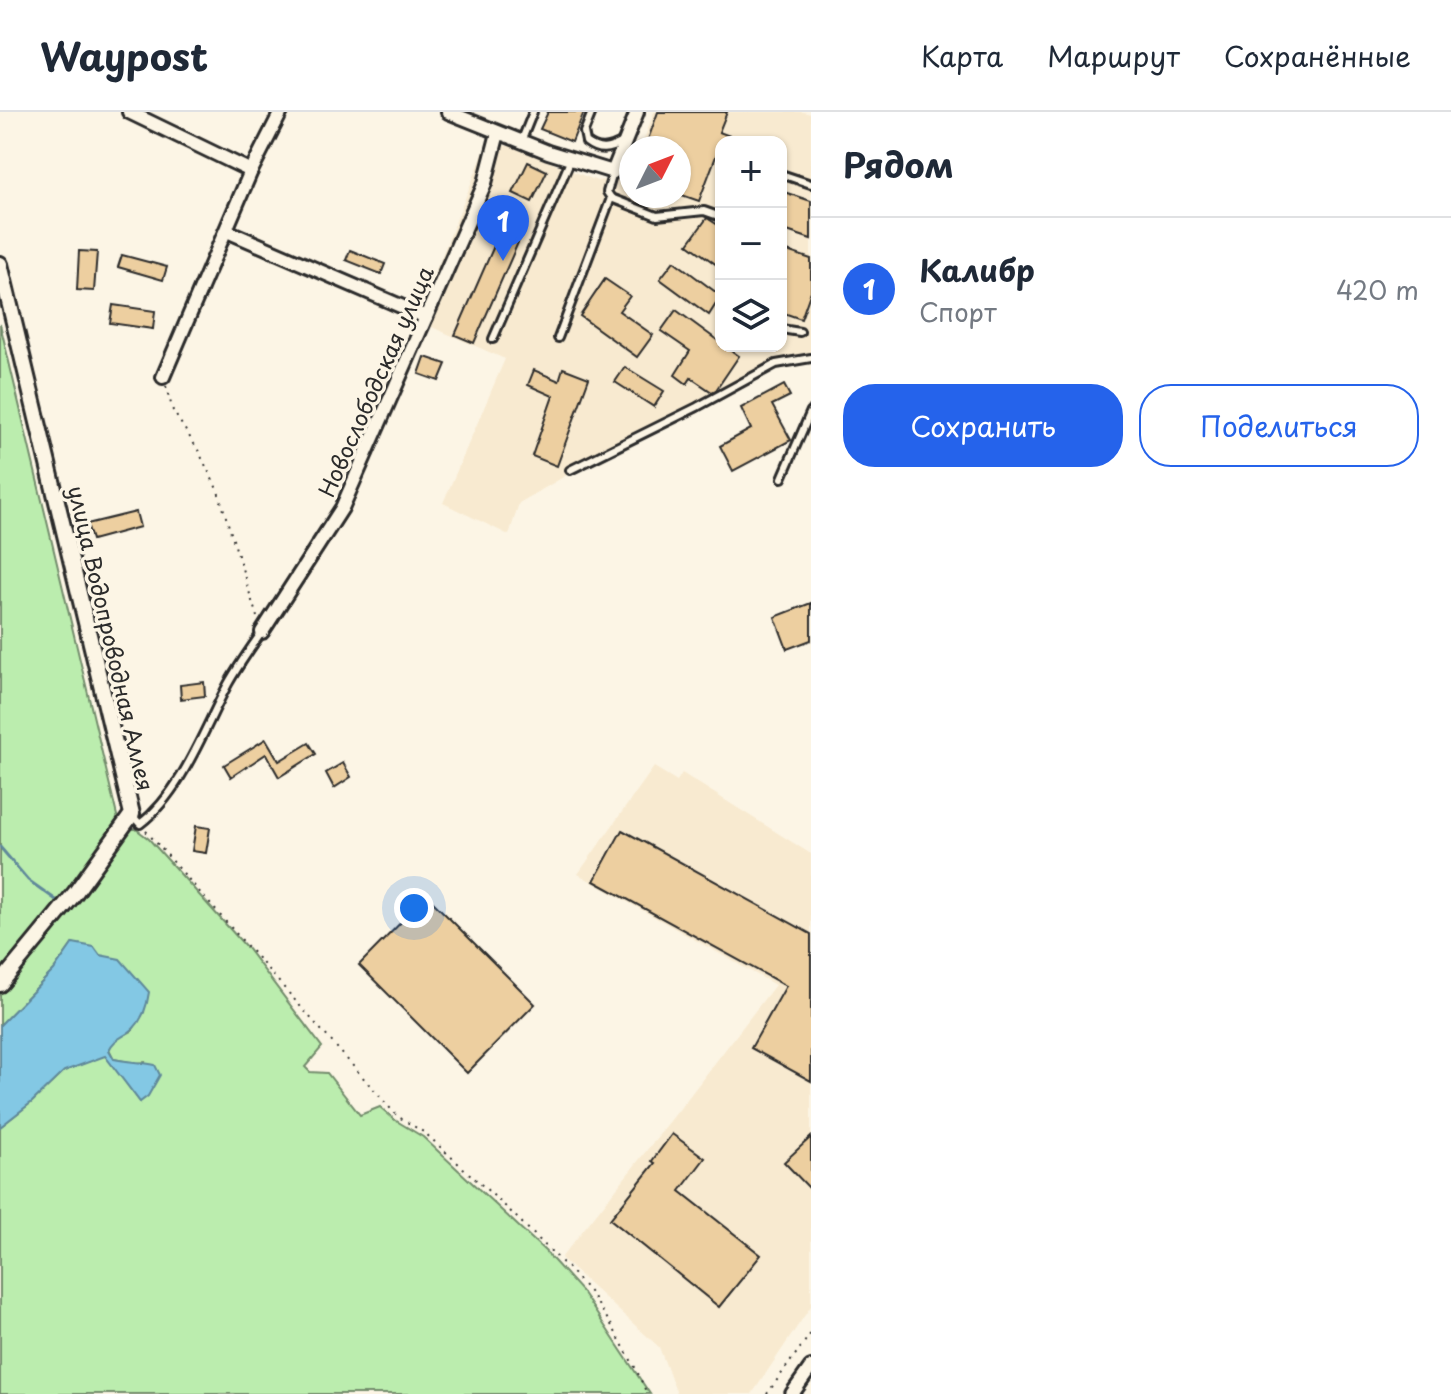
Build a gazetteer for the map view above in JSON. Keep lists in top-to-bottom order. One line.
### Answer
{"streets":{"street":["Новослободская улица","улица Водопроводная Аллея"]},"north":"top right","page":{"header":"Waypost","nav":["Карта","Маршрут","Сохранённые"],"heading":"Рядом","map_buttons":["+","−"],"pins":"1","list":[{"mark":"1","name":"Калибр","note":"Спорт","value":"420 m"}],"buttons":["Сохранить","Поделиться"]}}
